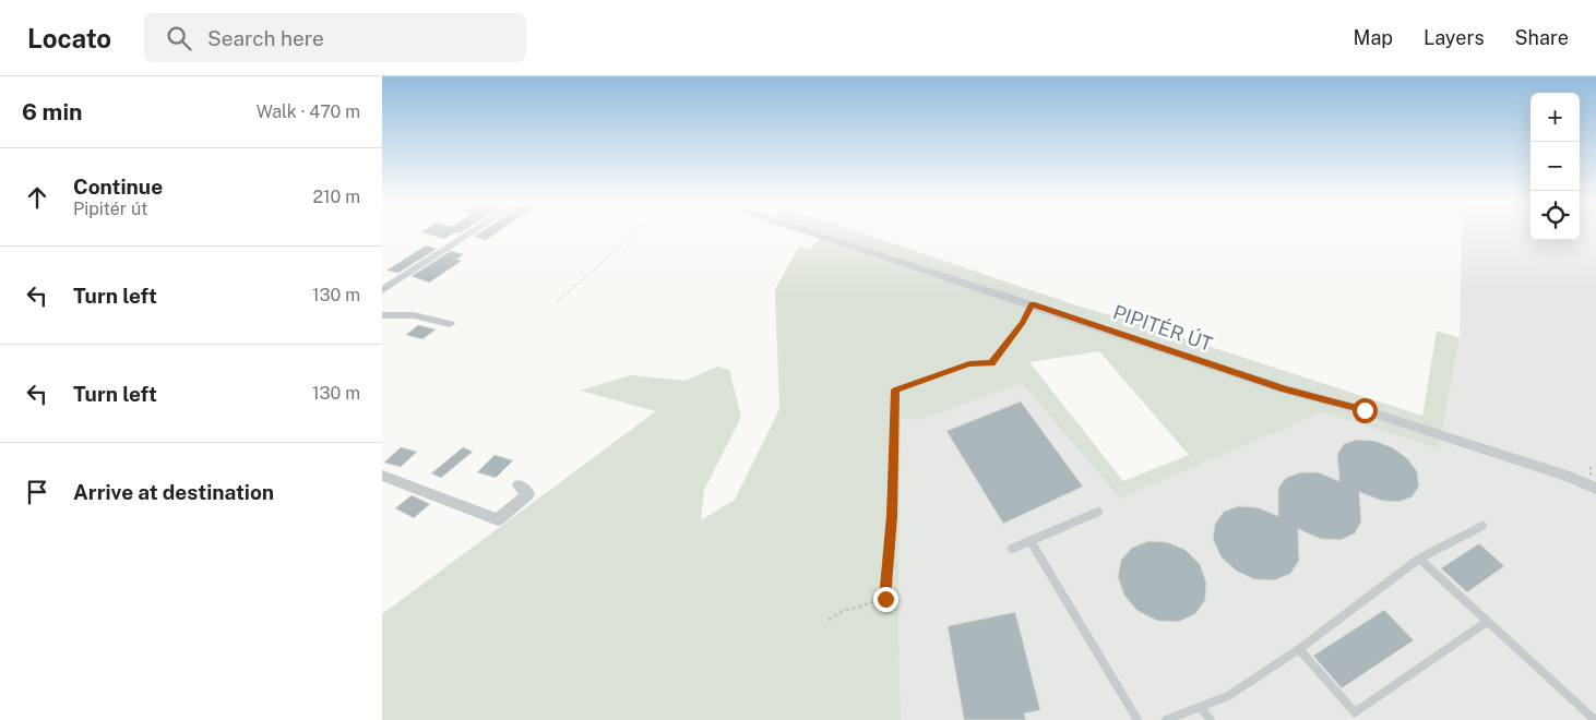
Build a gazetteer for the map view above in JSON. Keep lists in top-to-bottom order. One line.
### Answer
{"streets":{"street":["PIPITÉR ÚT"]},"page":{"header":"Locato","search":"Search here","nav":["Map","Layers","Share"],"heading":["6 min","Walk · 470 m"],"map_buttons":["+","−"],"list":[["Continue","Pipitér út","210 m"],["Turn left","130 m"],["Turn left","130 m"],"Arrive at destination"]}}
